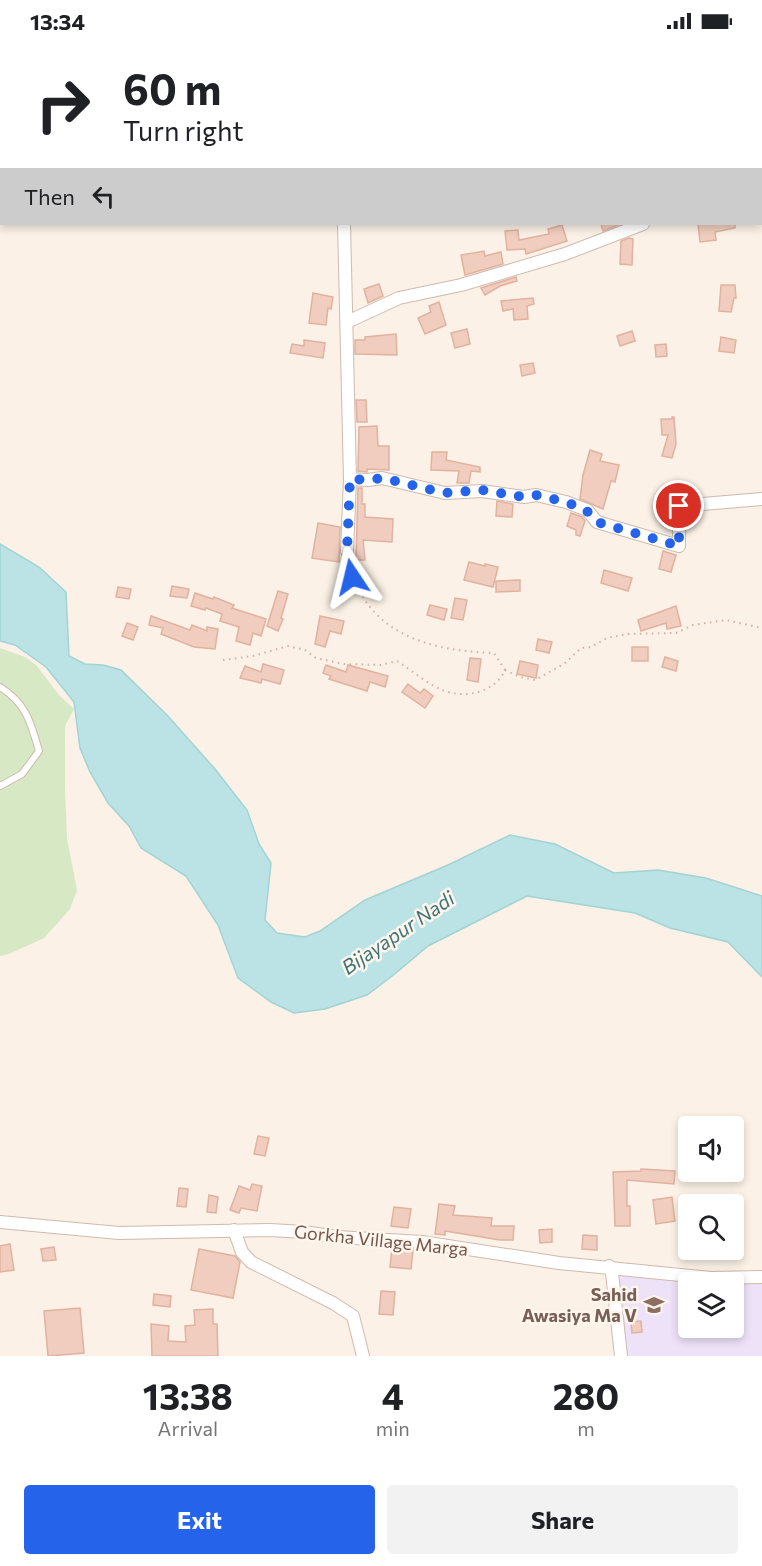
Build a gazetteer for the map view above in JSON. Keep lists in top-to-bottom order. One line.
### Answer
{"streets":{"street":["Gorkha Village Marga"]},"water":["Bijayapur Nadi"],"places":{"school or university":["Sahid Awasiya Ma V"]},"page":{"status":"13:34","turn":["60 m","Turn right"],"then":"Then","eta":["13:38","Arrival","4","min","280","m"],"buttons":["Exit","Share"]}}
